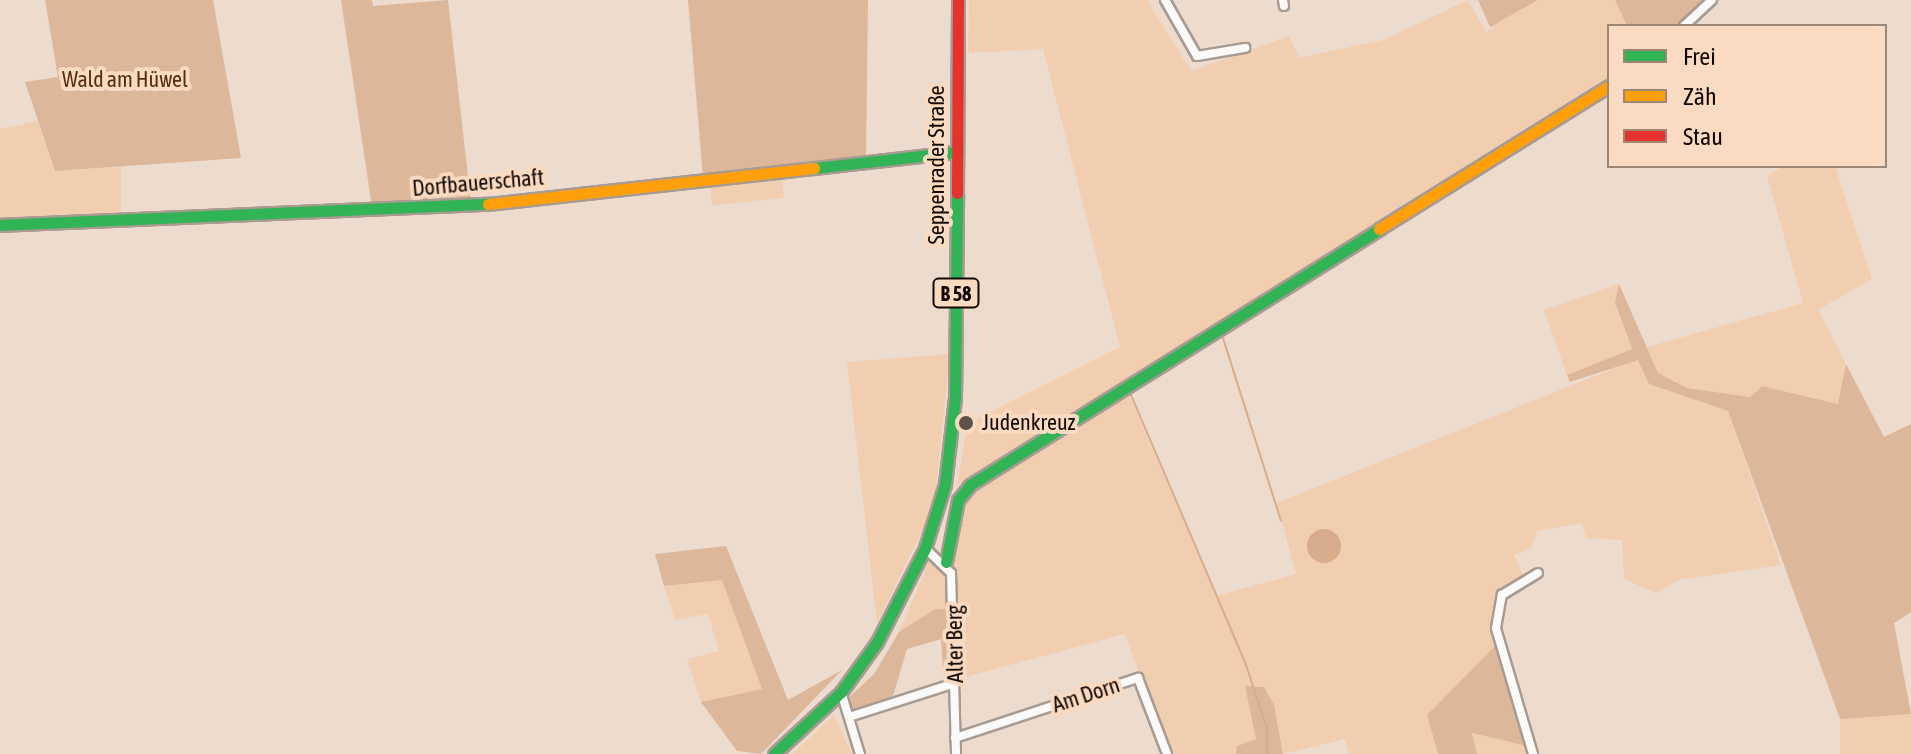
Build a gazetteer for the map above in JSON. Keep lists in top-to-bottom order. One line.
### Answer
{"streets":{"street":["Seppenrader Straße","Dorfbauerschaft","B 58","Alter Berg","Am Dorn"]},"crossings":[["Seppenrader Straße","Dorfbauerschaft"],["Alter Berg","Am Dorn"]],"parks":["Wald am Hüwel"],"places":["Judenkreuz"],"legend":["Frei","Zäh","Stau"]}
